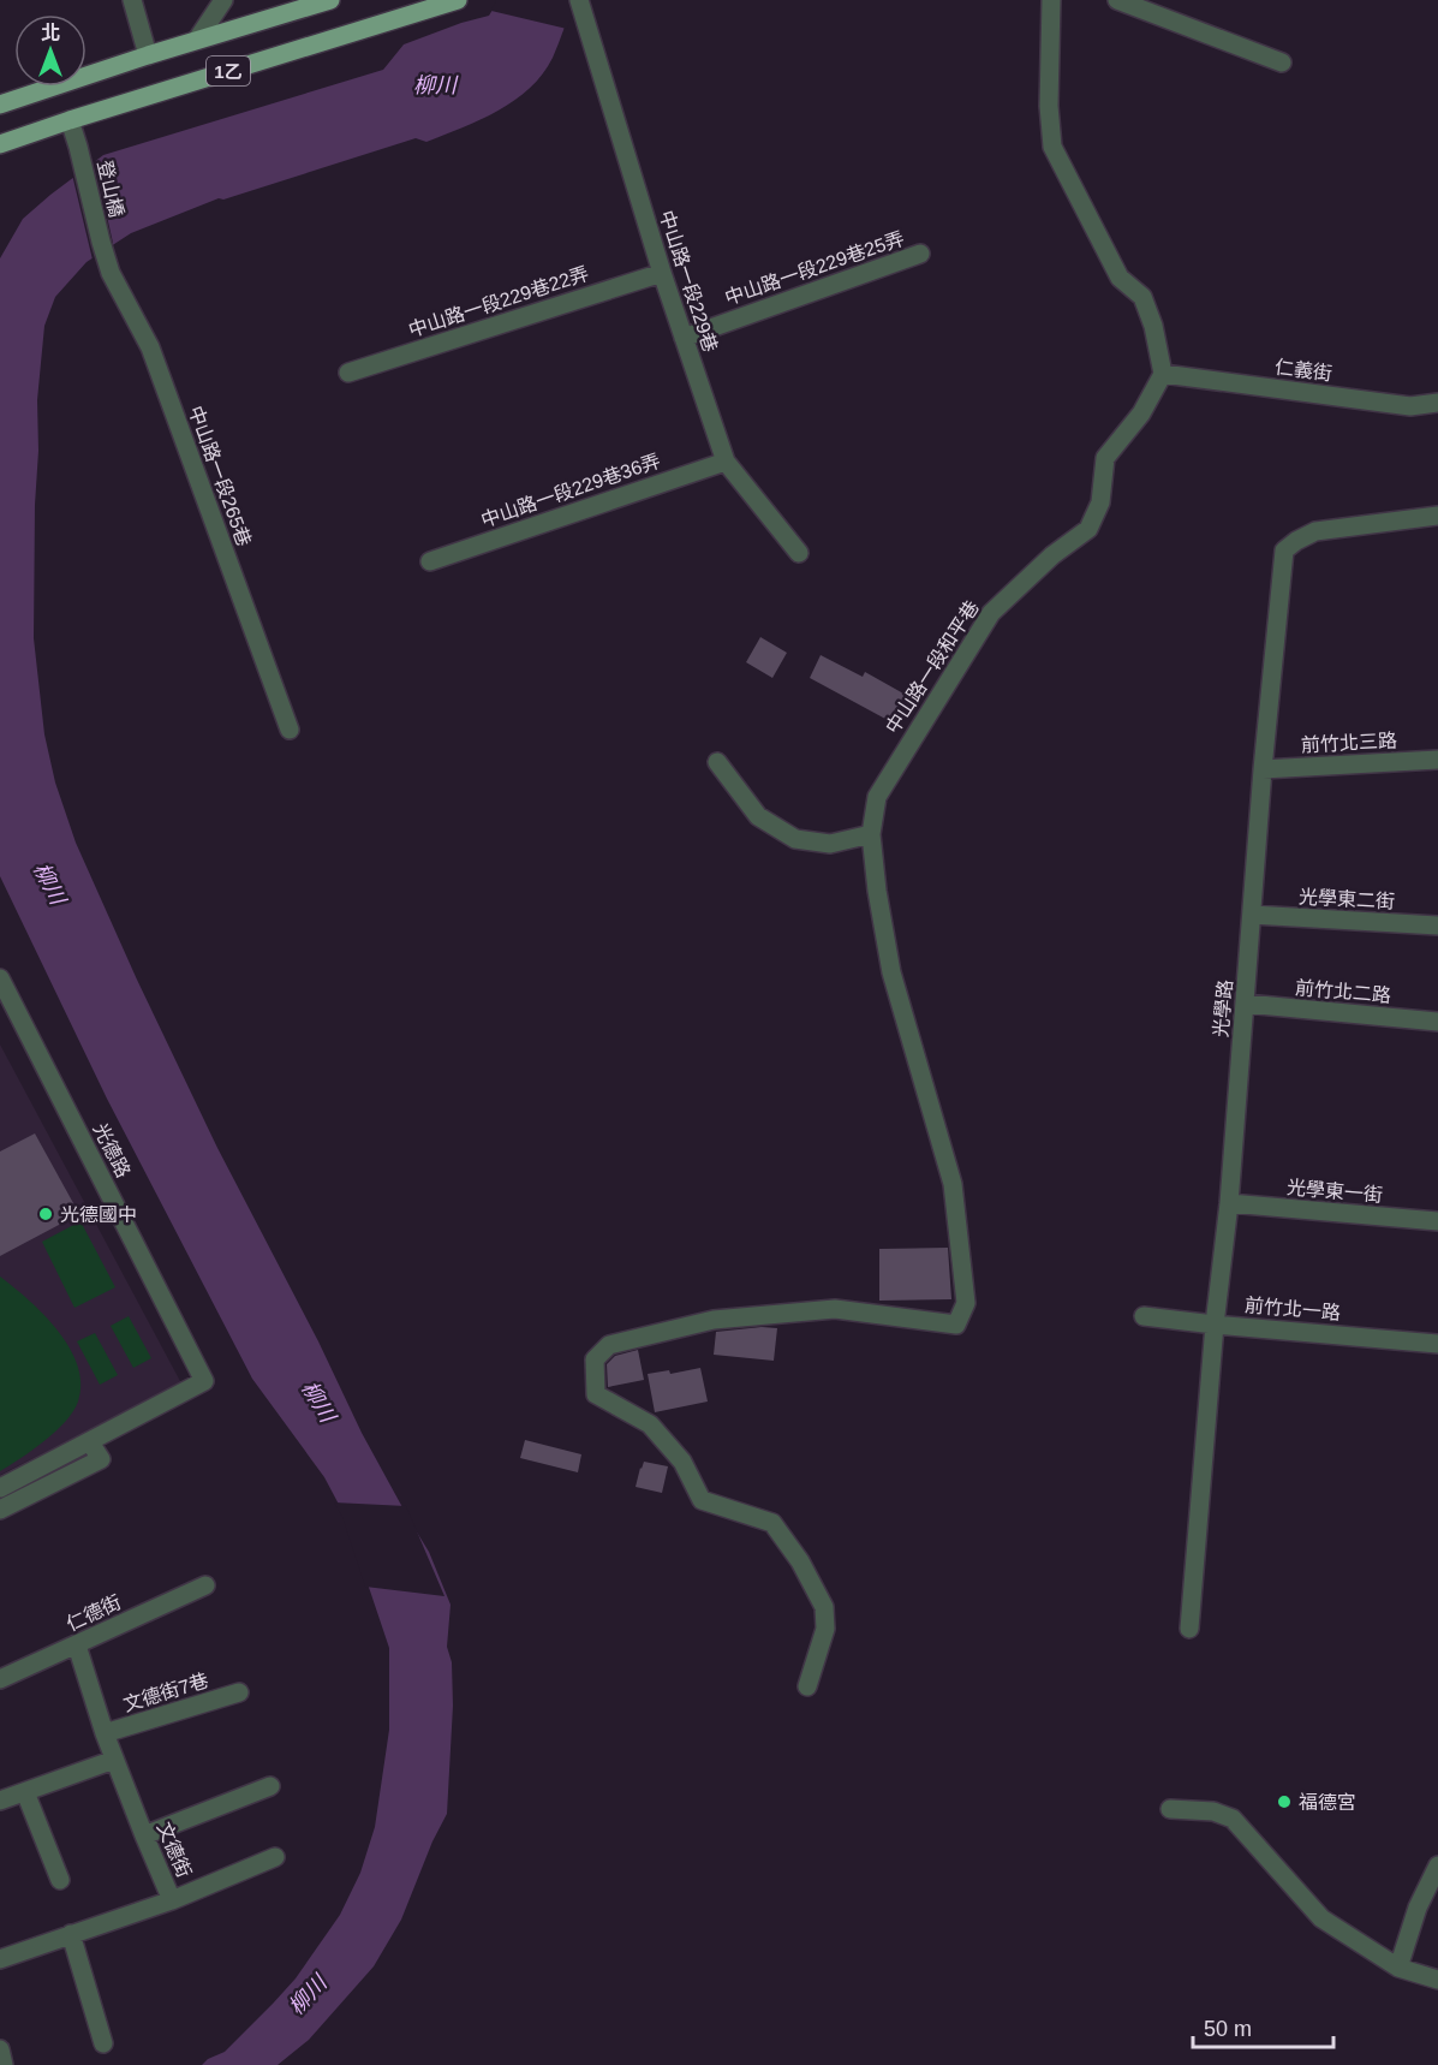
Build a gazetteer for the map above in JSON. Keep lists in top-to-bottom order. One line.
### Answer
{"streets":{"main road":["1乙"],"street":["登山橋","中山路一段229巷25弄","中山路一段229巷","中山路一段229巷22弄","仁義街","中山路一段265巷","中山路一段229巷36弄","中山路一段和平巷","前竹北三路","光學東二街","前竹北二路","光學路","光德路","光學東一街","前竹北一路","仁德街","文德街7巷","文德街"]},"crossings":[["1乙","登山橋"],["登山橋","中山路一段265巷"],["中山路一段229巷25弄","中山路一段229巷"],["中山路一段229巷","中山路一段229巷22弄"],["中山路一段229巷","中山路一段229巷36弄"],["仁義街","中山路一段和平巷"],["前竹北三路","光學路"],["光學東二街","光學路"],["前竹北二路","光學路"],["光學路","光學東一街"],["光學路","前竹北一路"],["仁德街","文德街"],["文德街7巷","文德街"]],"water":["柳川"],"places":["光德國中","福德宮"],"scale_bar":"50 m","north":"top"}
